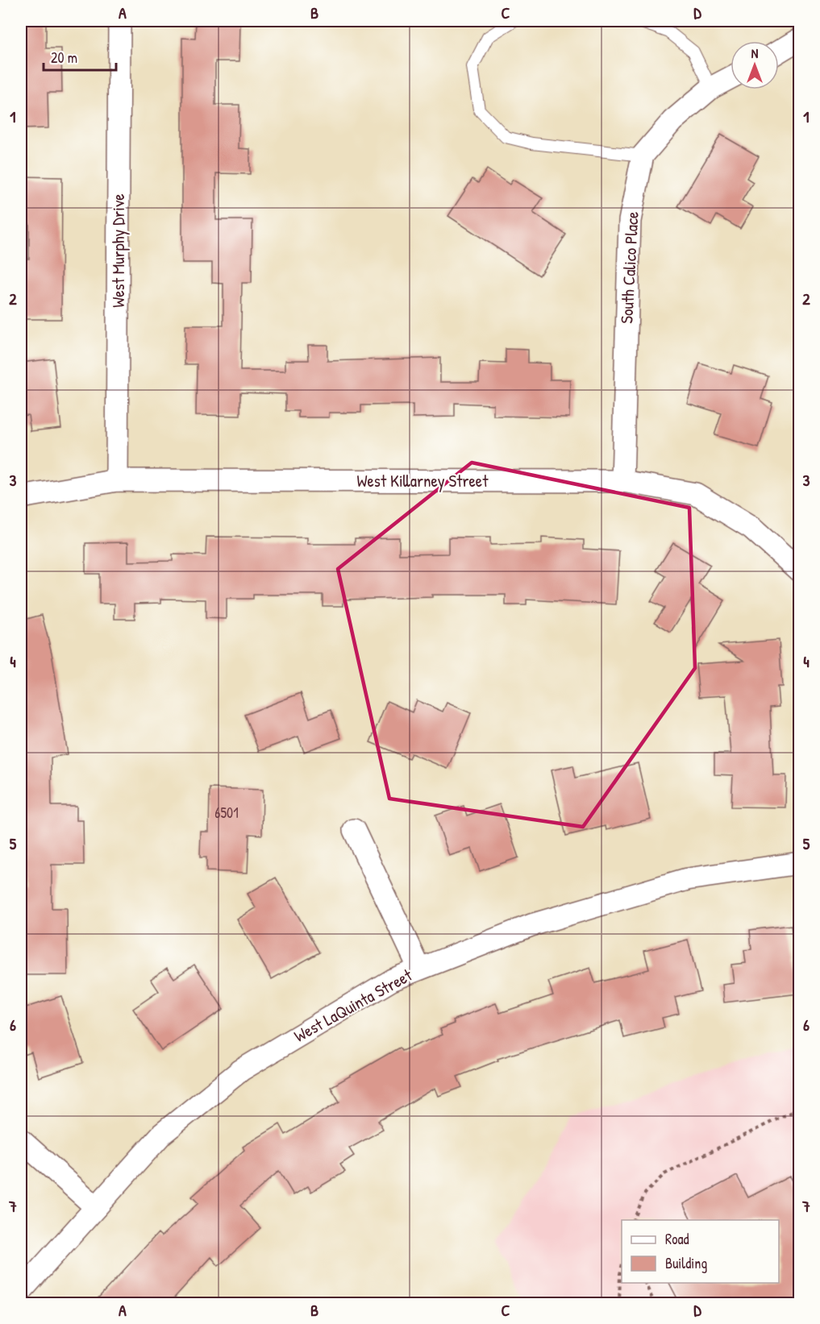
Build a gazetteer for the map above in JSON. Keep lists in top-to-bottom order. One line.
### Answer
{"streets":{"street":["West Murphy Drive","South Calico Place","West Killarney Street","West LaQuinta Street"]},"crossings":[["West Murphy Drive","West Killarney Street"],["South Calico Place","West Killarney Street"]],"house_numbers":["6501"],"legend":["Road","Building"],"scale_bar":"20 m","north":"top","grid":{"columns":["A","B","C","D"],"rows":["1","2","3","4","5","6","7"]}}
